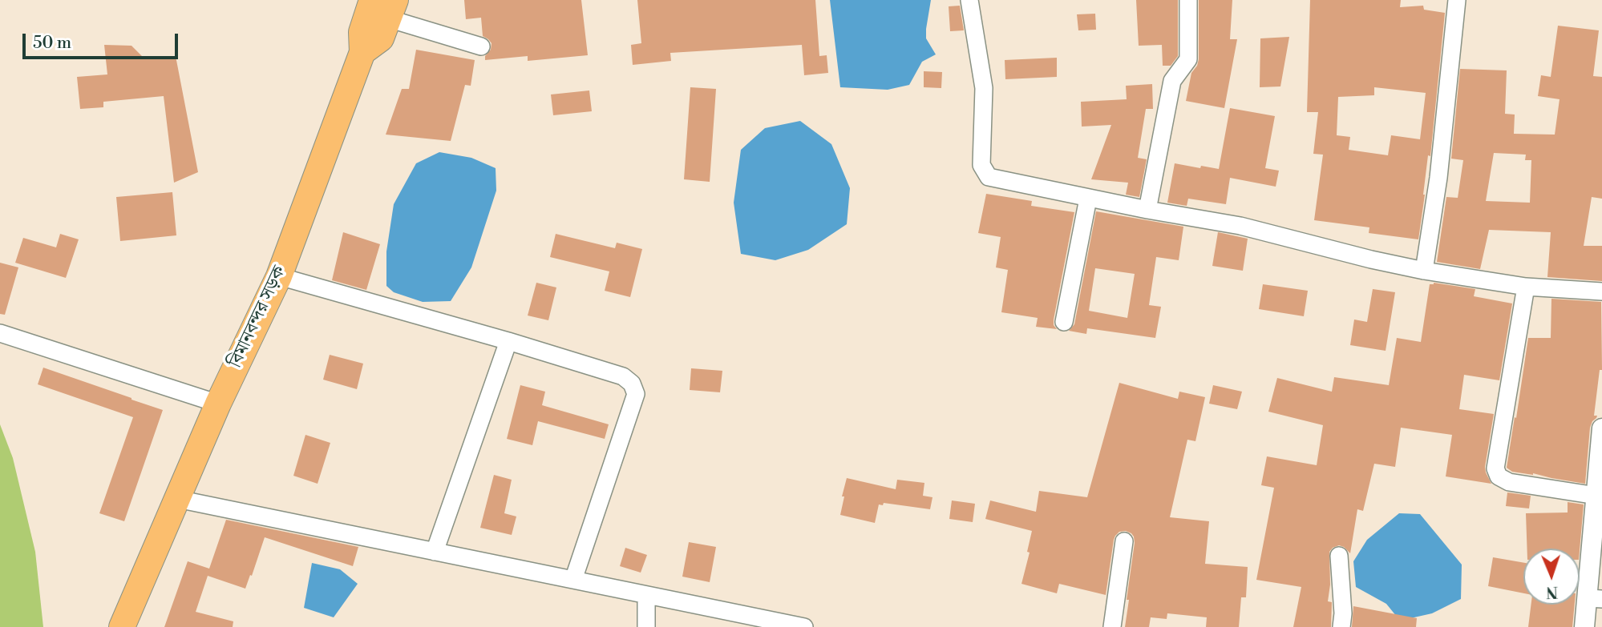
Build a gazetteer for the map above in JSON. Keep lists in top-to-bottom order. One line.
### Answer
{"streets":{"main road":["বিমানবন্দর সড়ক"]},"scale_bar":"50 m","north":"bottom"}
